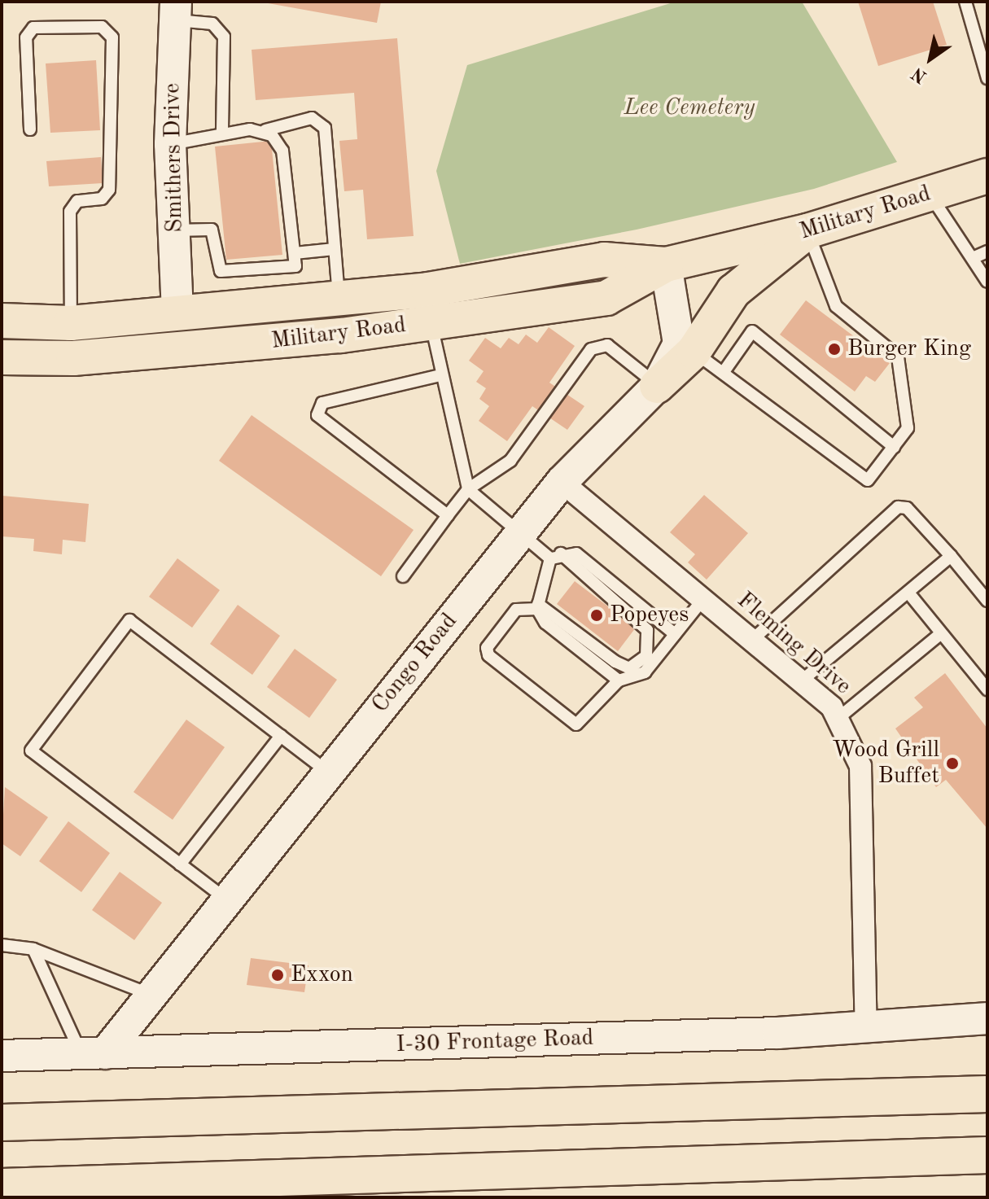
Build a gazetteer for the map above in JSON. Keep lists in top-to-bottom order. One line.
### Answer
{"streets":{"main road":["Military Road"],"street":["Smithers Drive","Fleming Drive","Congo Road","I-30 Frontage Road"]},"crossings":[["Smithers Drive","Military Road"],["Fleming Drive","Congo Road"],["Fleming Drive","I-30 Frontage Road"],["Congo Road","I-30 Frontage Road"]],"parks":["Lee Cemetery"],"places":["Burger King","Popeyes","Wood Grill Buffet","Exxon"],"north":"bottom left"}
